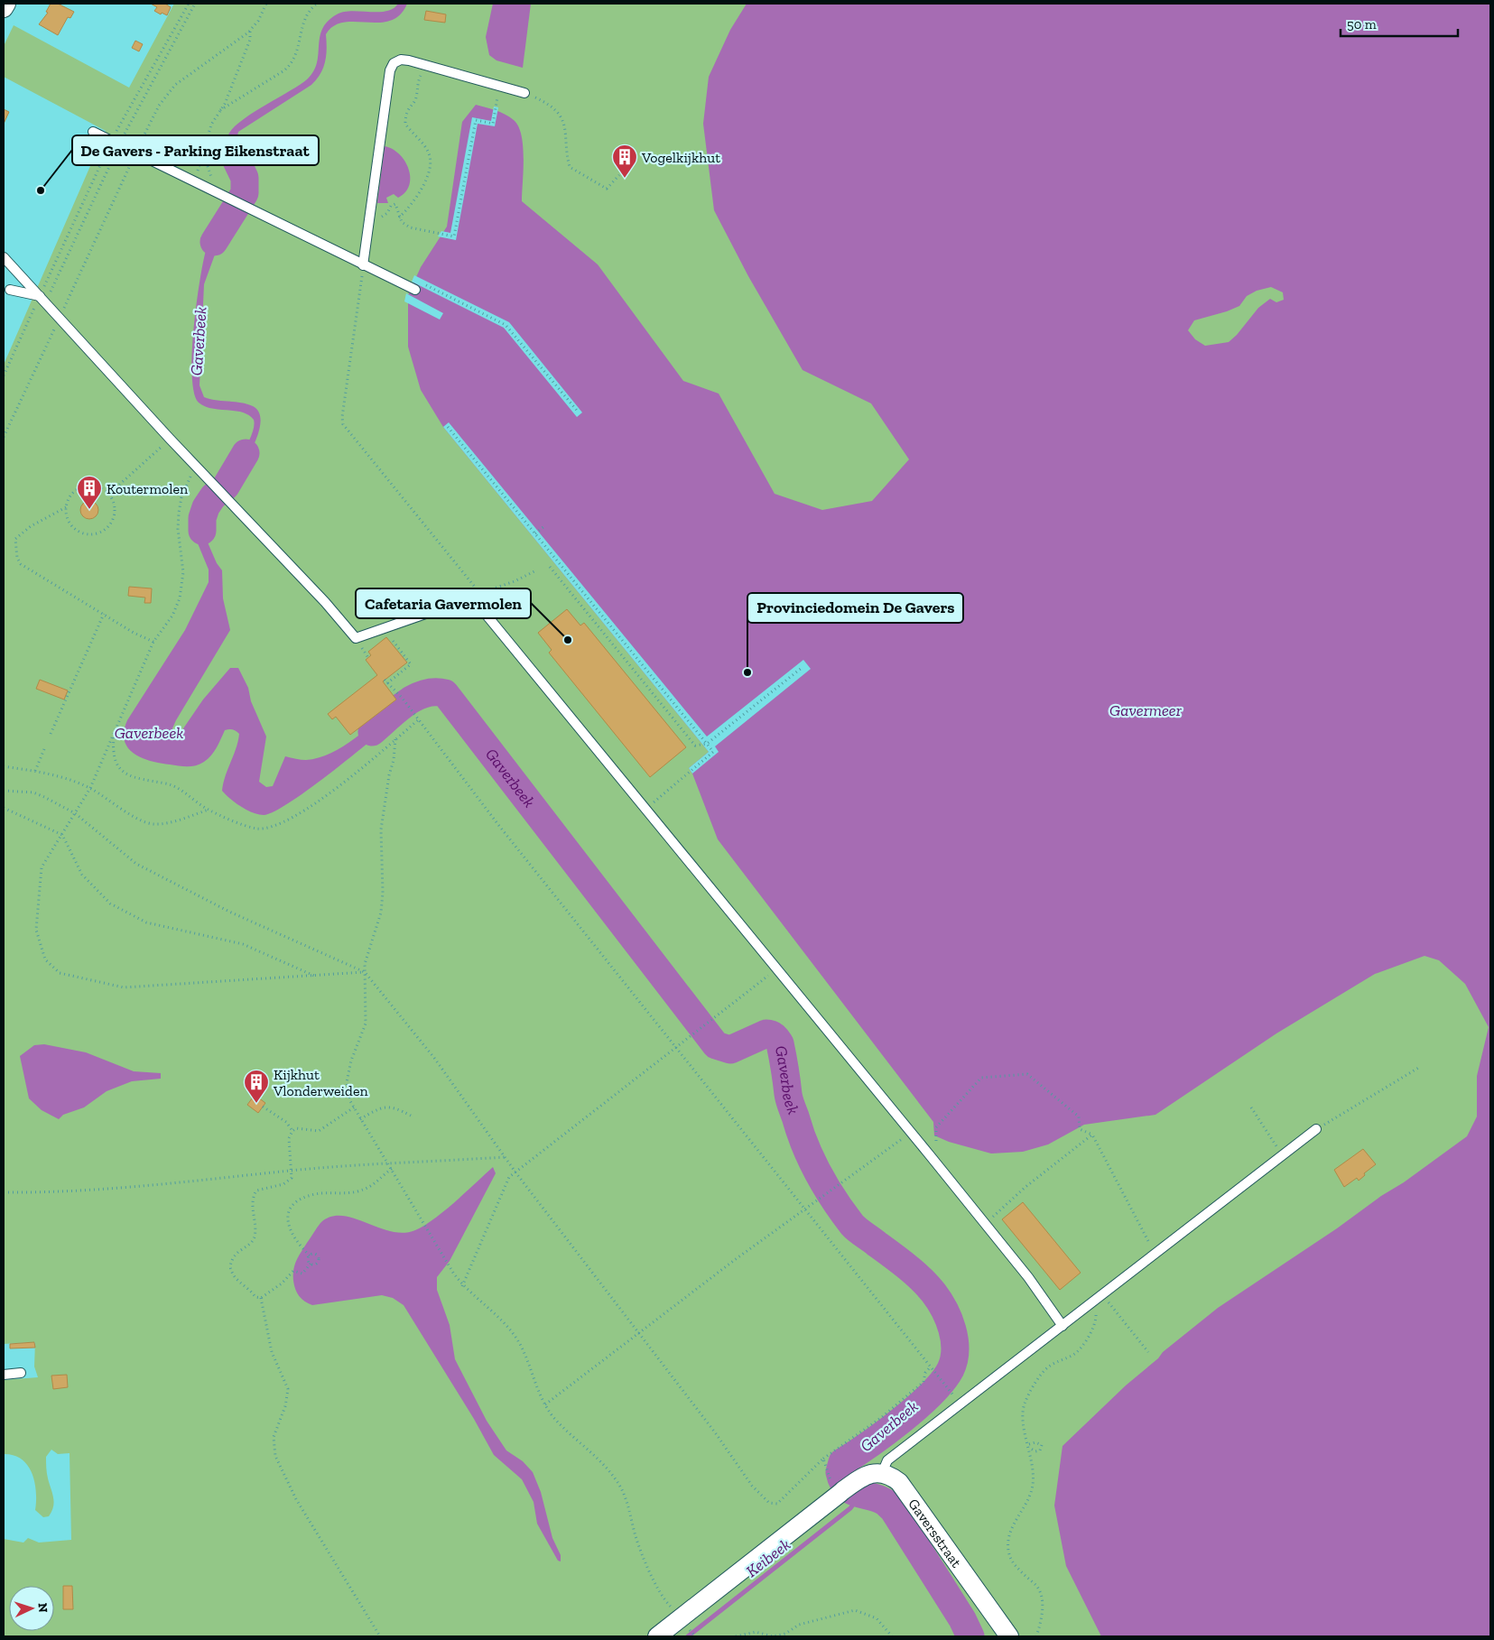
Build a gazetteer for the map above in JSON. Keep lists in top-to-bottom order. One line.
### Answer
{"streets":{"street":["Gaversstraat"]},"water":["Gaverbeek","Gavermeer","Keibeek"],"places":{"building":["Vogelkijkhut","Koutermolen","Kijkhut Vlonderweiden"],"other":["De Gavers - Parking Eikenstraat","Cafetaria Gavermolen","Provinciedomein De Gavers"]},"scale_bar":"50 m","north":"right"}
